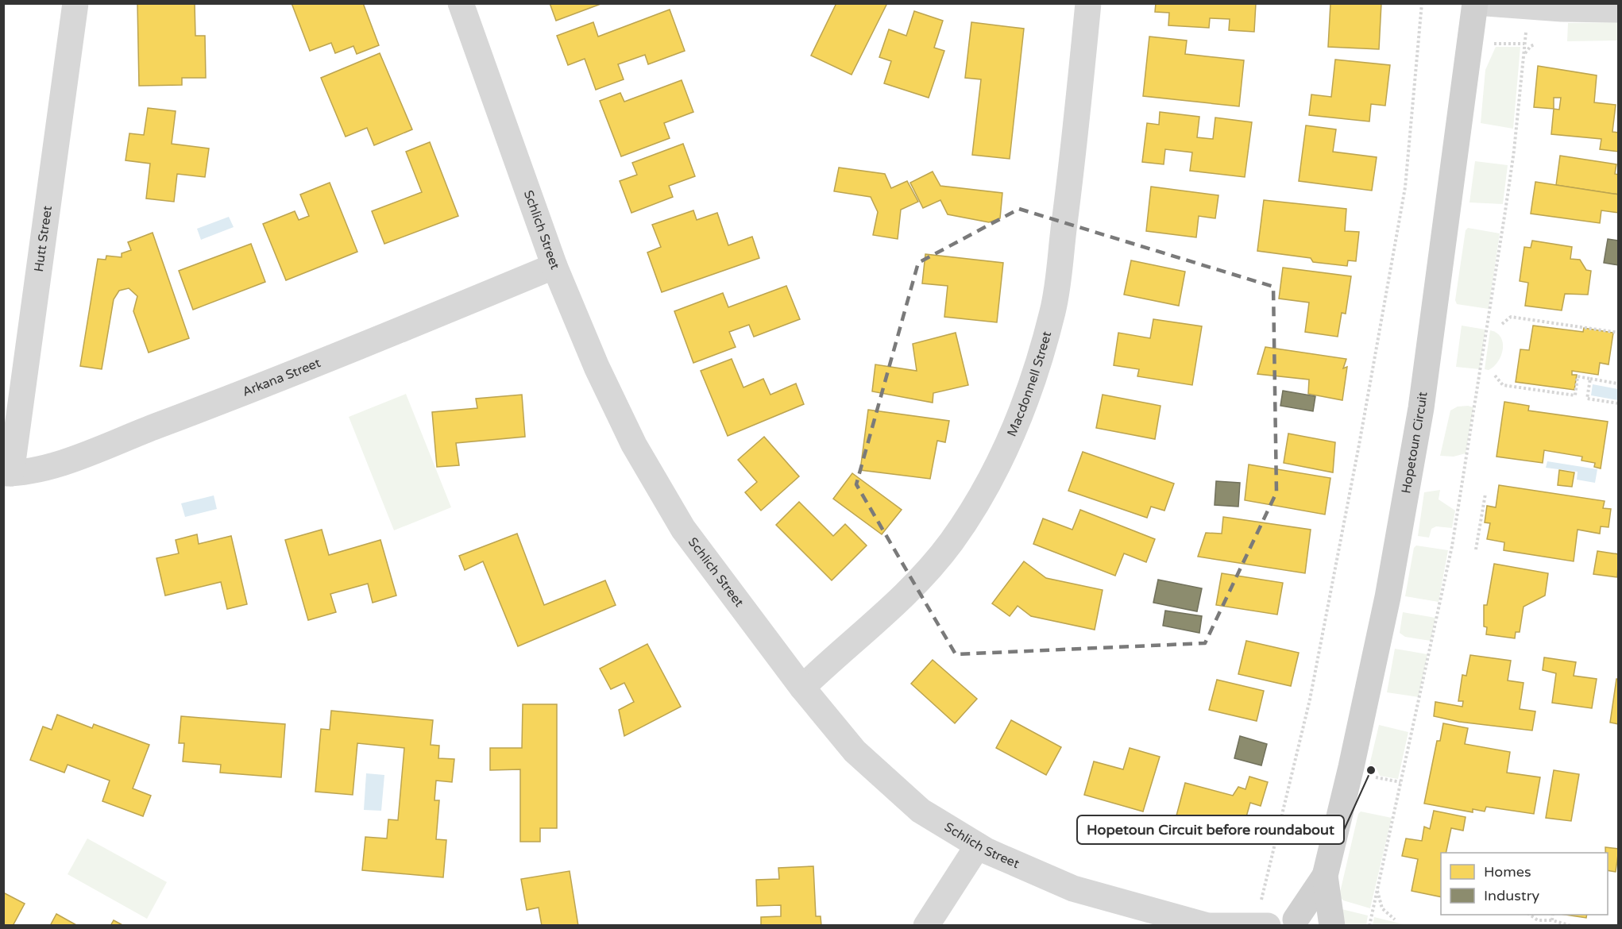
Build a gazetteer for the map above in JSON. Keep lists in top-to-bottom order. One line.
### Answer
{"streets":{"main road":["Hopetoun Circuit"],"street":["Schlich Street","Hutt Street","Arkana Street","Macdonnell Street"]},"crossings":[["Schlich Street","Arkana Street"],["Schlich Street","Macdonnell Street"],["Hutt Street","Arkana Street"]],"places":["Hopetoun Circuit before roundabout"],"legend":["Homes","Industry"]}
